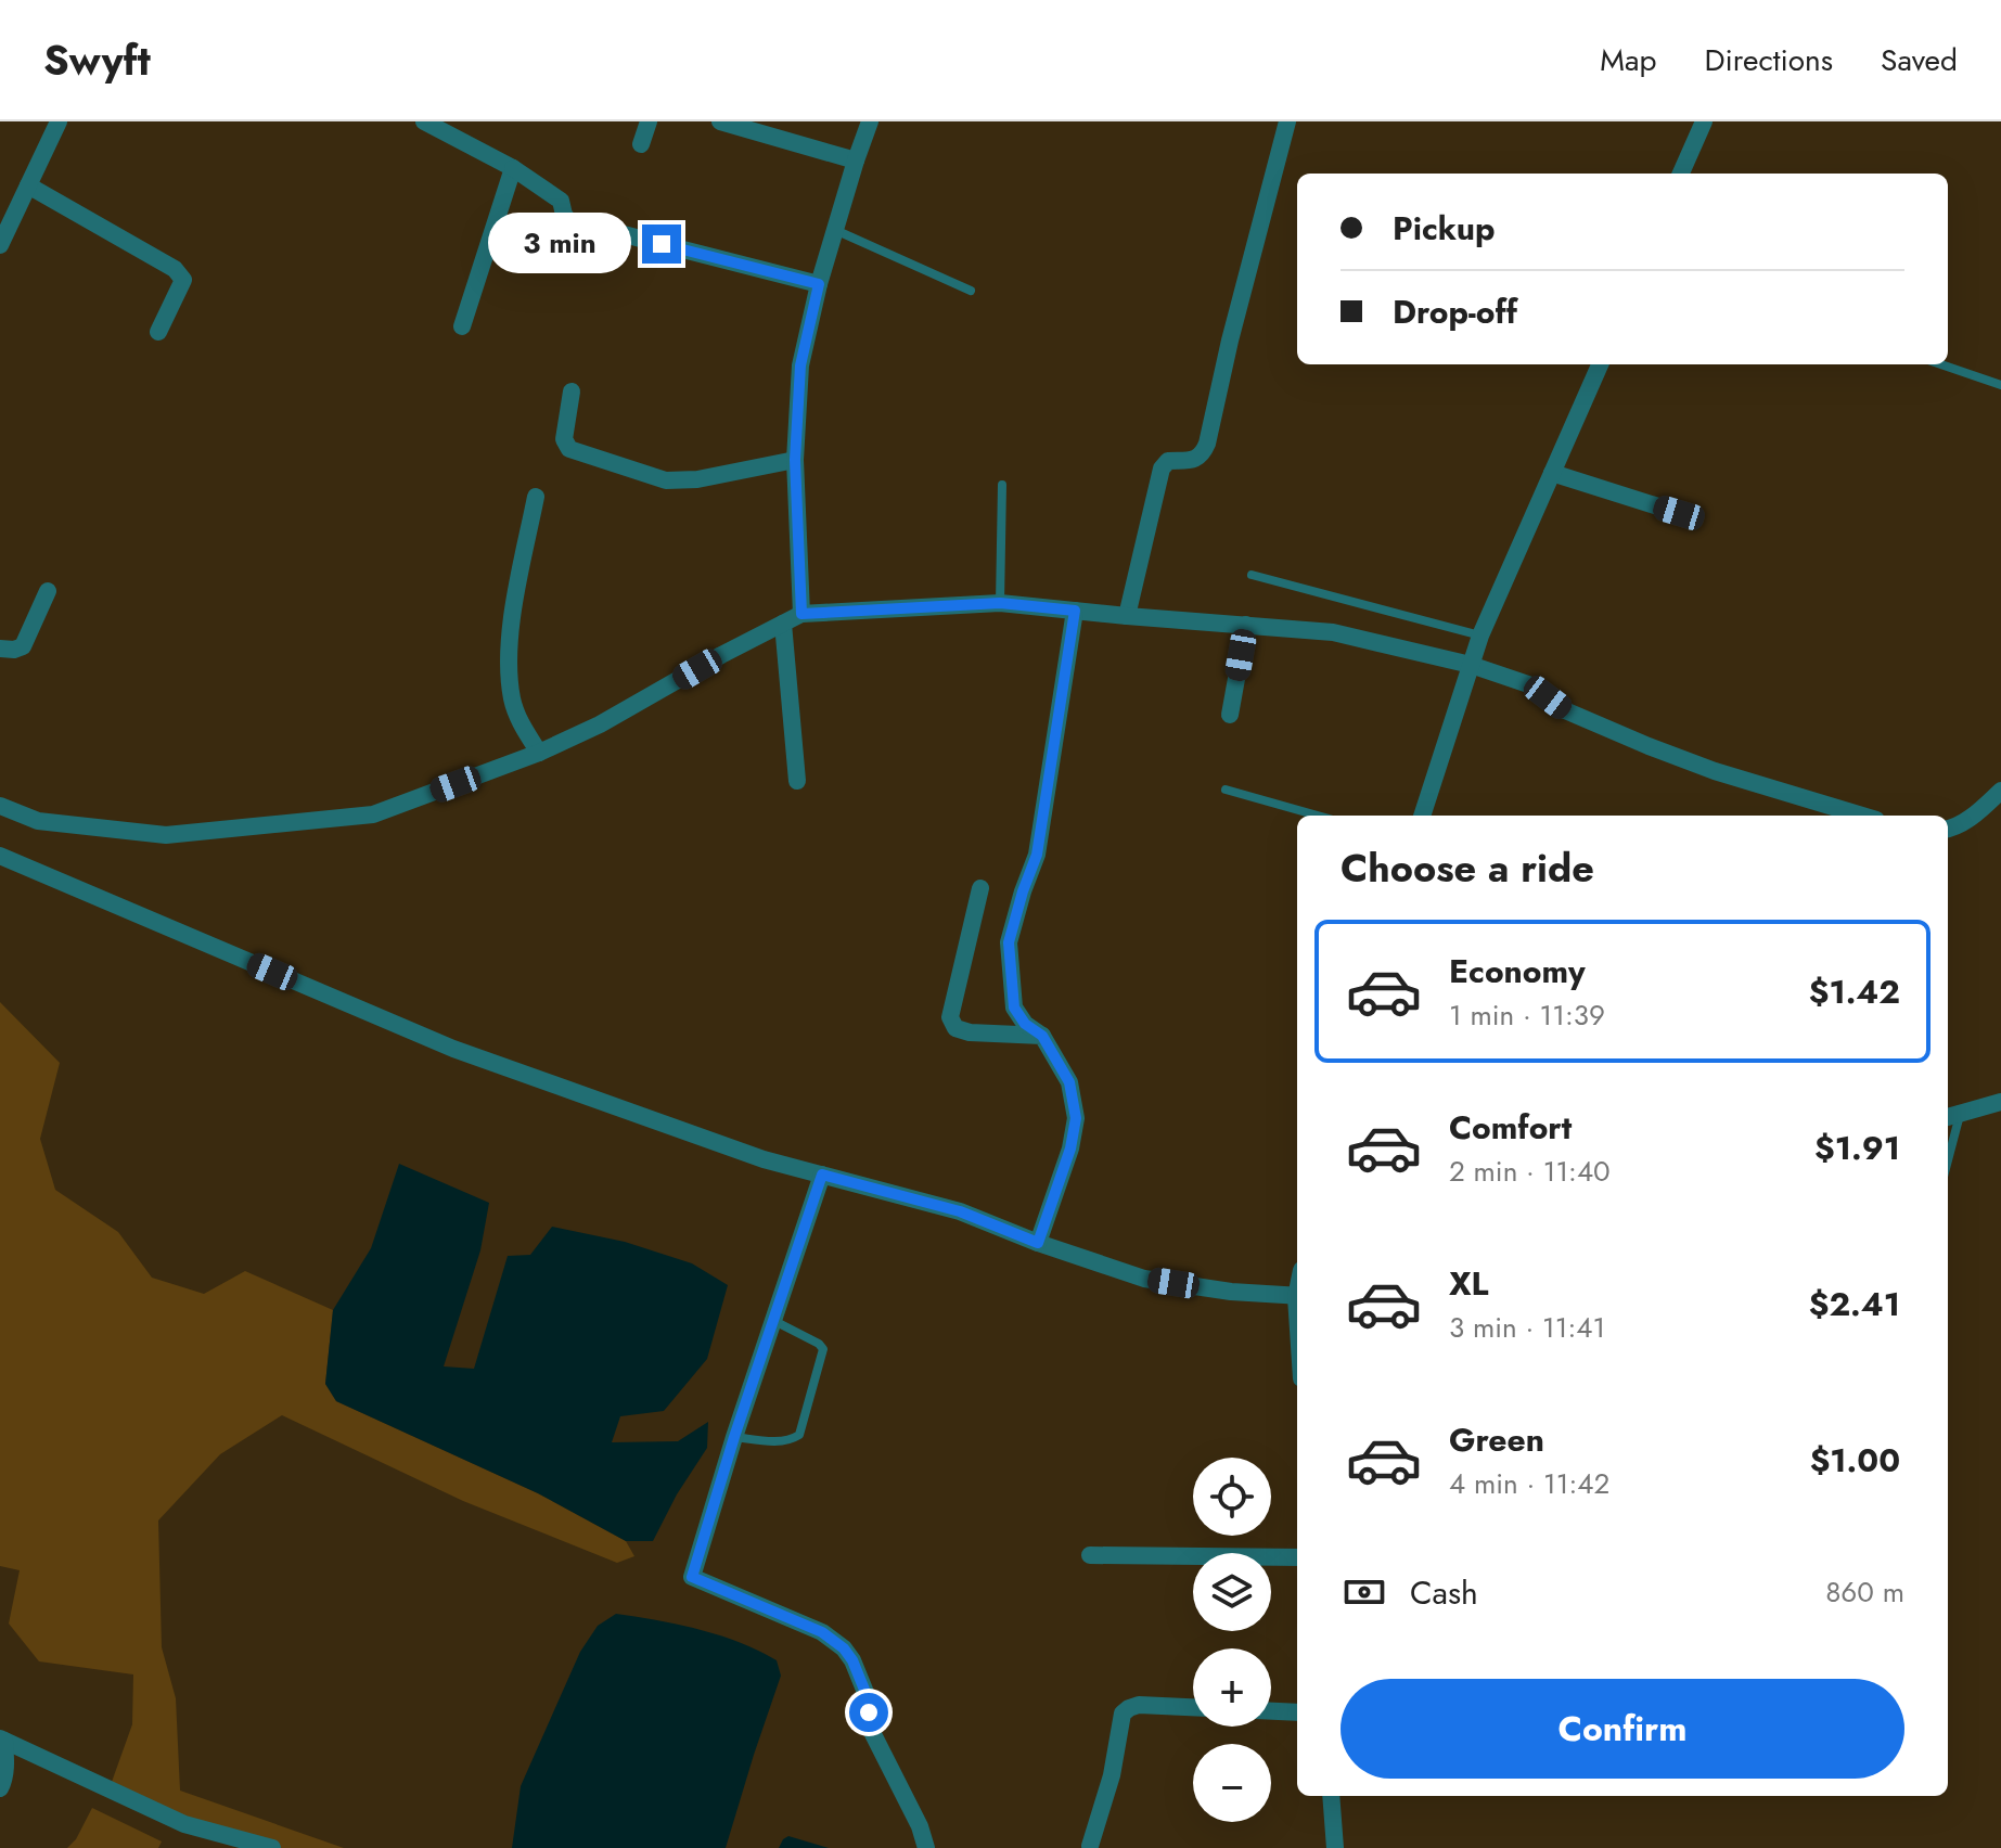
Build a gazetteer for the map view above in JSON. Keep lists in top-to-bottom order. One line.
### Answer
{"page":{"header":"Swyft","nav":["Map","Directions","Saved"],"banner":["Pickup","Drop-off"],"bubble":"3 min","heading":"Choose a ride","list":[{"name":"Economy","note":"1 min · 11:39","value":"$1.42"},{"name":"Comfort","note":"2 min · 11:40","value":"$1.91"},{"name":"XL","note":"3 min · 11:41","value":"$2.41"},{"name":"Green","note":"4 min · 11:42","value":"$1.00"}],"map_buttons":["+","−"],"pay":["Cash","860 m"],"buttons":"Confirm"}}
